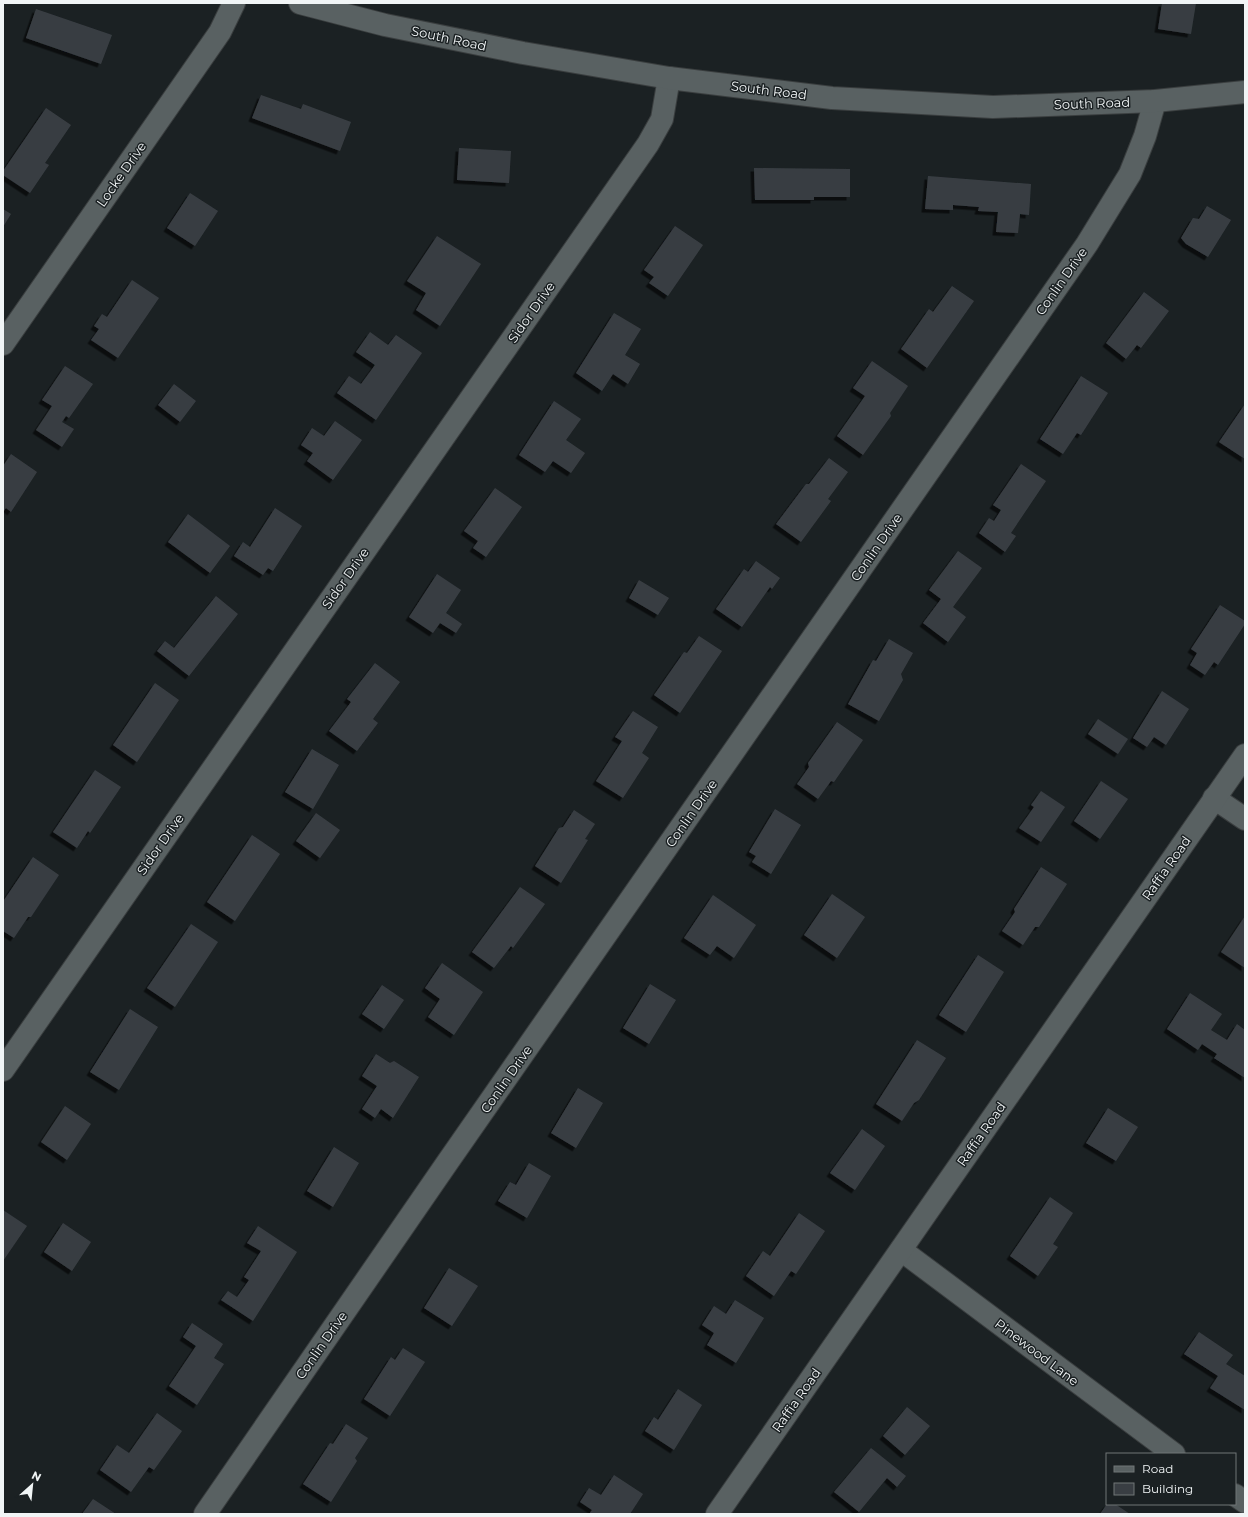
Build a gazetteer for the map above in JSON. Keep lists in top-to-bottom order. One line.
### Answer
{"streets":{"street":["South Road","Locke Drive","Conlin Drive","Sidor Drive","Raffia Road","Pinewood Lane"]},"crossings":[["South Road","Conlin Drive"],["South Road","Sidor Drive"],["Raffia Road","Pinewood Lane"]],"legend":["Road","Building"],"north":"top right"}
